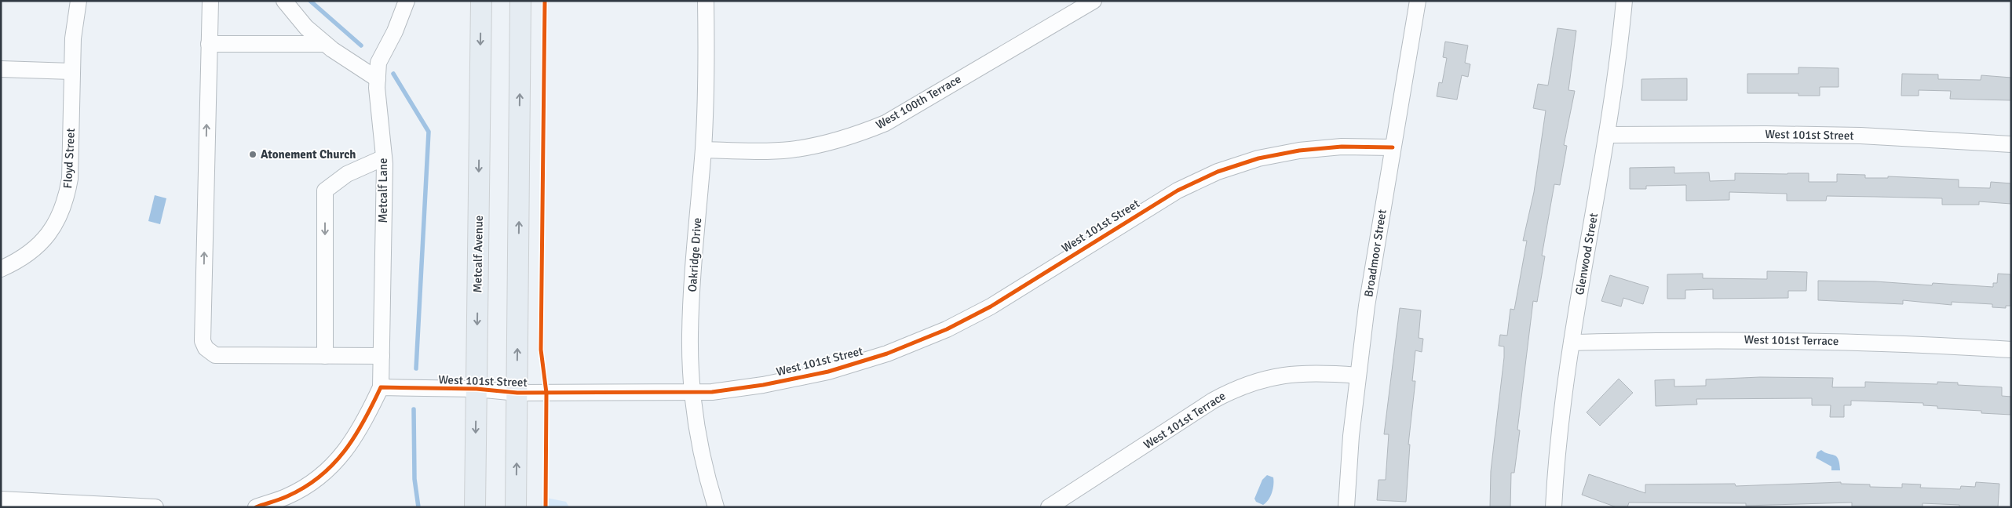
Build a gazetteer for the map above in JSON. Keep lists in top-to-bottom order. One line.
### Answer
{"streets":{"main road":["Metcalf Avenue"],"street":["West 100th Terrace","West 101st Street","Floyd Street","Metcalf Lane","Broadmoor Street","Glenwood Street","Oakridge Drive","West 101st Terrace"]},"crossings":[["West 100th Terrace","Oakridge Drive"],["West 101st Street","Metcalf Lane"],["West 101st Street","Broadmoor Street"],["West 101st Street","Metcalf Avenue"],["West 101st Street","Glenwood Street"],["West 101st Street","Oakridge Drive"],["Broadmoor Street","West 101st Terrace"],["Glenwood Street","West 101st Terrace"]],"places":["Atonement Church"]}
